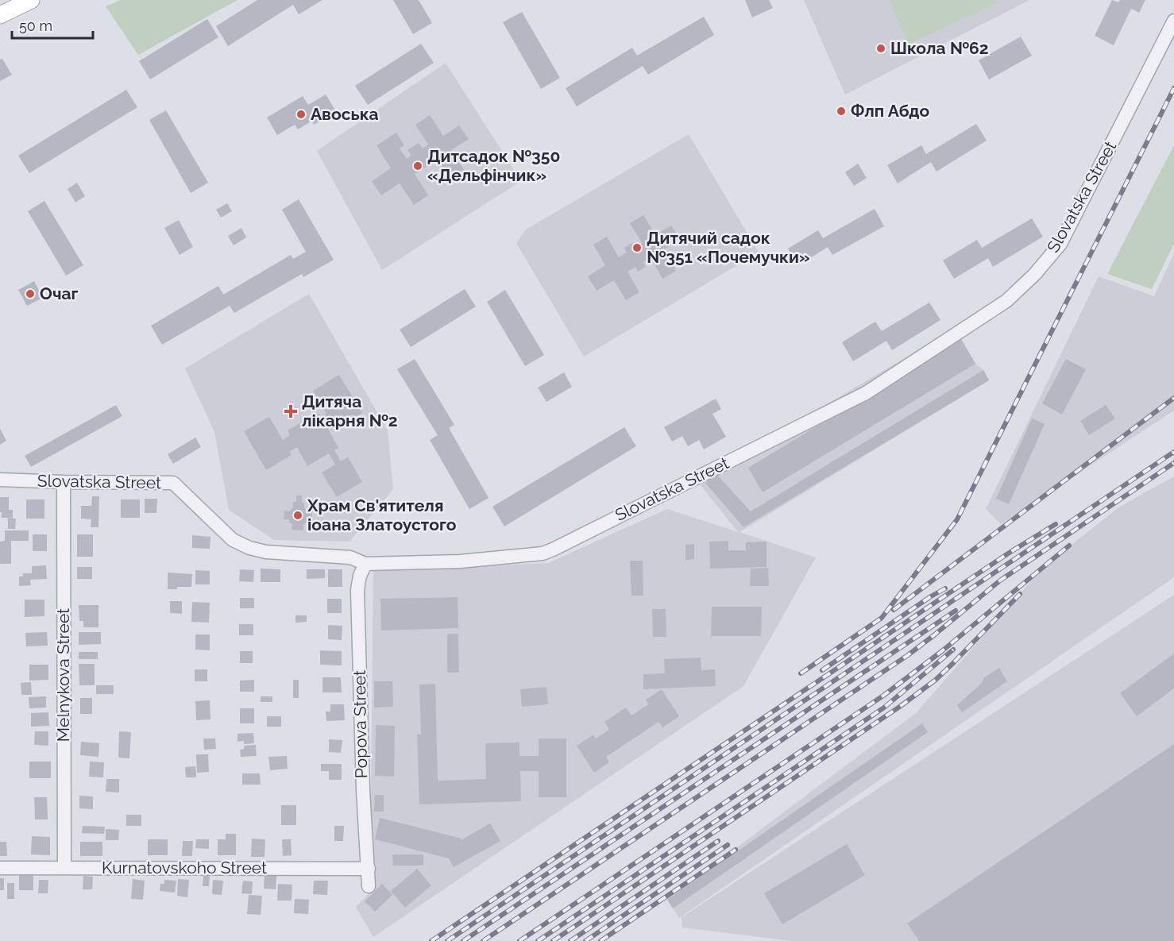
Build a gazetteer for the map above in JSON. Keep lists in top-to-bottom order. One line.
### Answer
{"streets":{"street":["Slovatska Street","Melnykova Street","Popova Street","Kurnatovskoho Street"]},"crossings":[["Slovatska Street","Melnykova Street"],["Slovatska Street","Popova Street"],["Melnykova Street","Kurnatovskoho Street"],["Popova Street","Kurnatovskoho Street"]],"places":{"other":["Школа №62","Флп Абдо","Авоська","Дитсадок №350 «Дельфінчик»","Дитячий садок №351 «Почемучки»","Очаг","Храм Св'ятителя іоана Златоустого"],"health":["Дитяча лікарня №2"]},"scale_bar":"50 m"}
